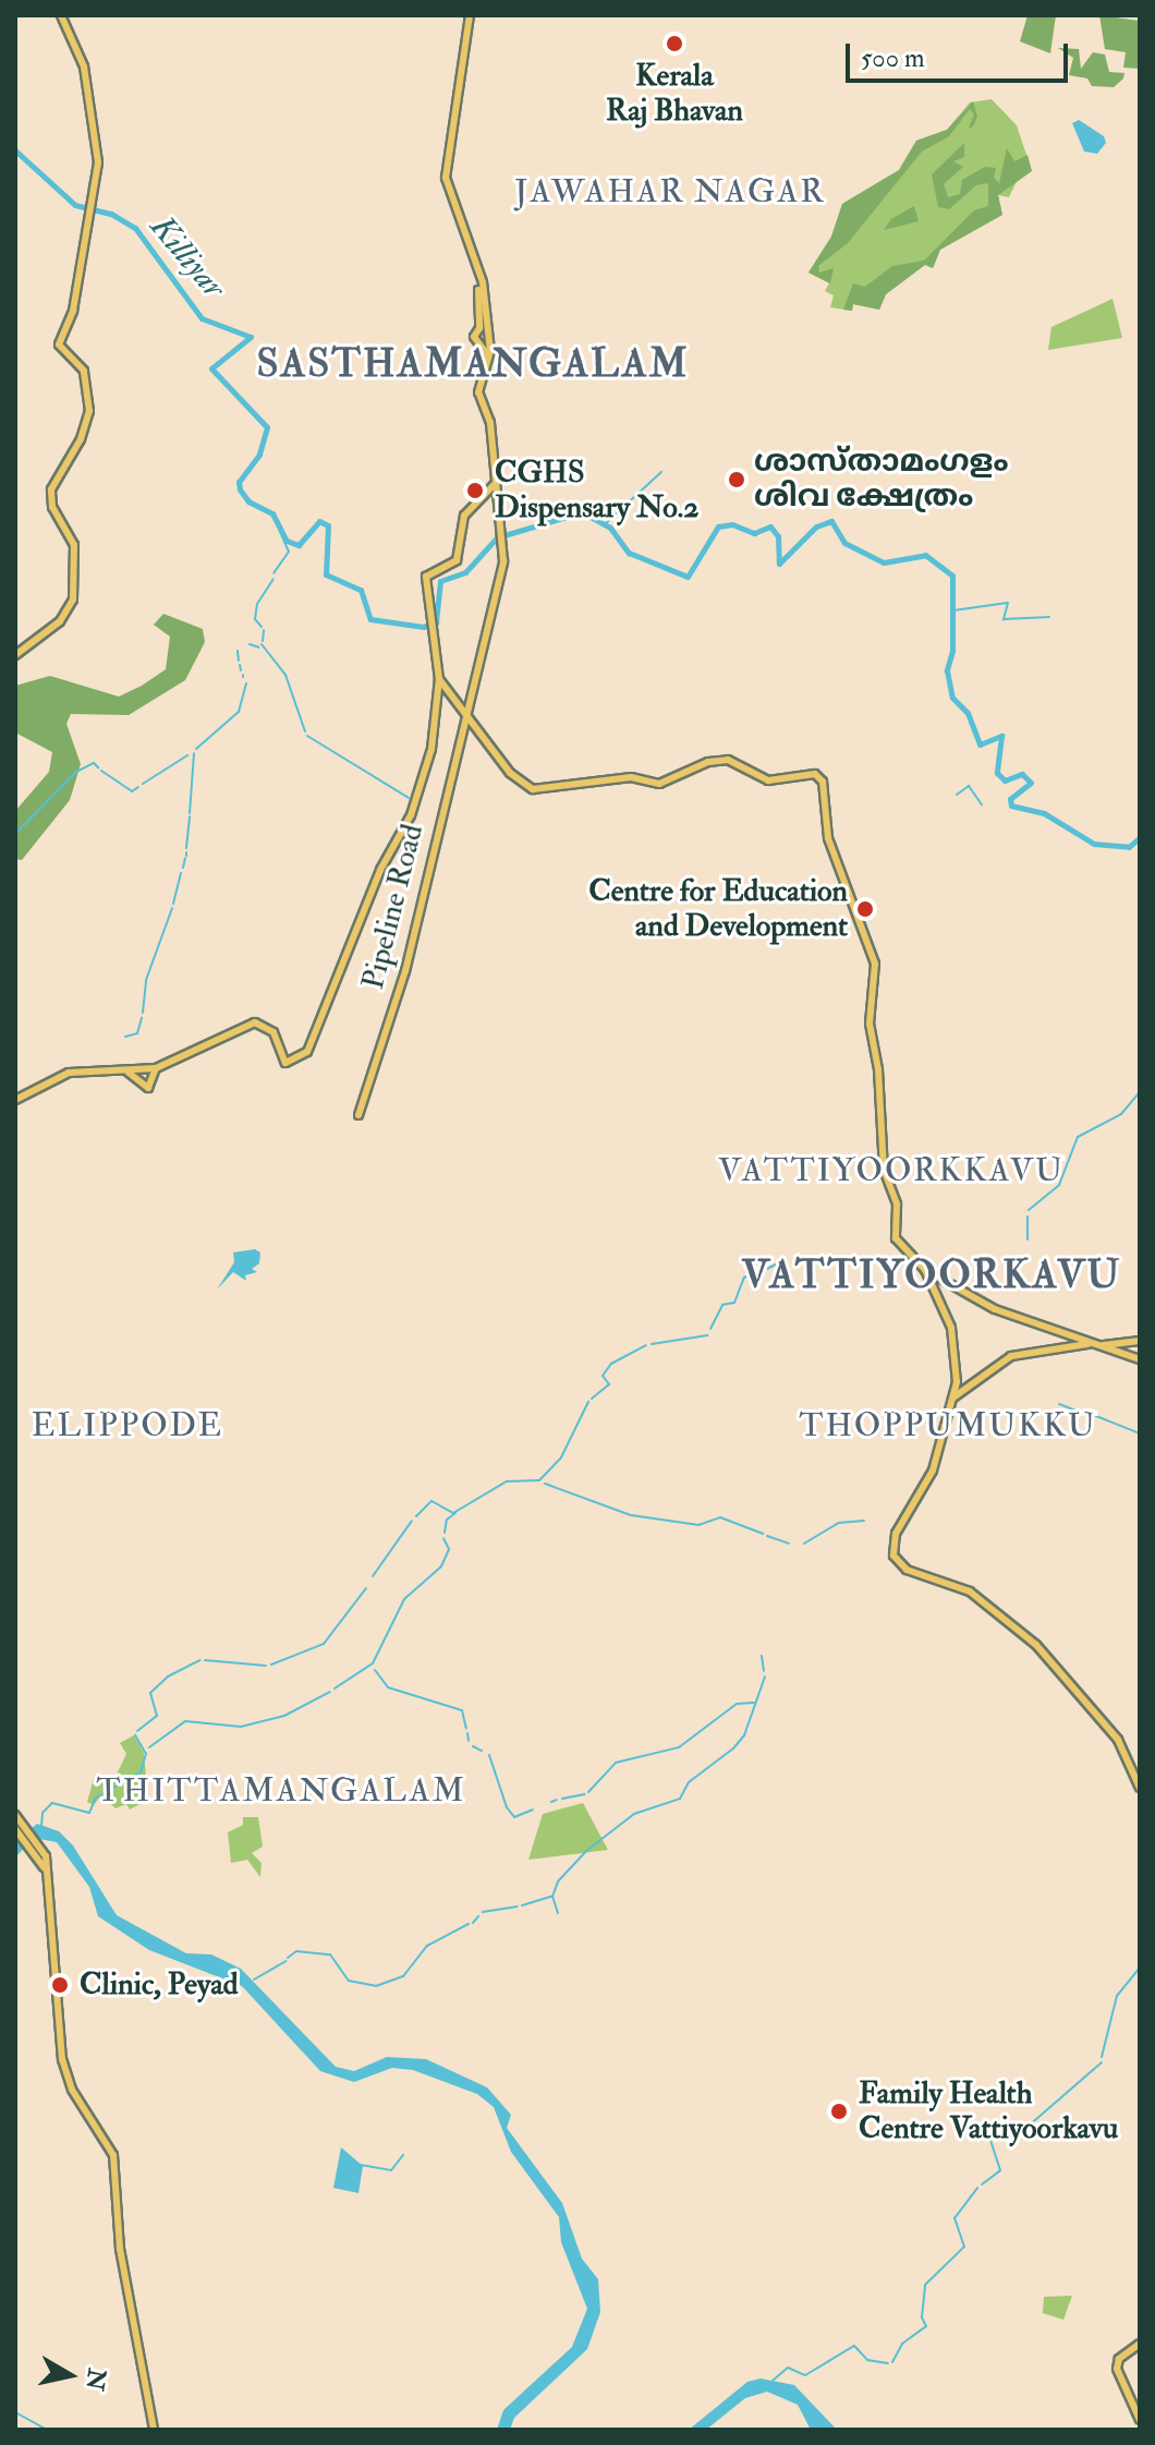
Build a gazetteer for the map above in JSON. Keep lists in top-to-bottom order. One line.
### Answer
{"streets":{"main road":["Pipeline Road"]},"districts":["JAWAHAR NAGAR","SASTHAMANGALAM","VATTIYOORKKAVU","VATTIYOORKAVU","ELIPPODE","THOPPUMUKKU","THITTAMANGALAM"],"water":["Killiyar"],"places":["Kerala Raj Bhavan","ശാസ്താമംഗളം ശിവ ക്ഷേത്രം","CGHS Dispensary No.2","Centre for Education and Development","Clinic, Peyad","Family Health Centre Vattiyoorkavu"],"scale_bar":"500 m","north":"right"}
